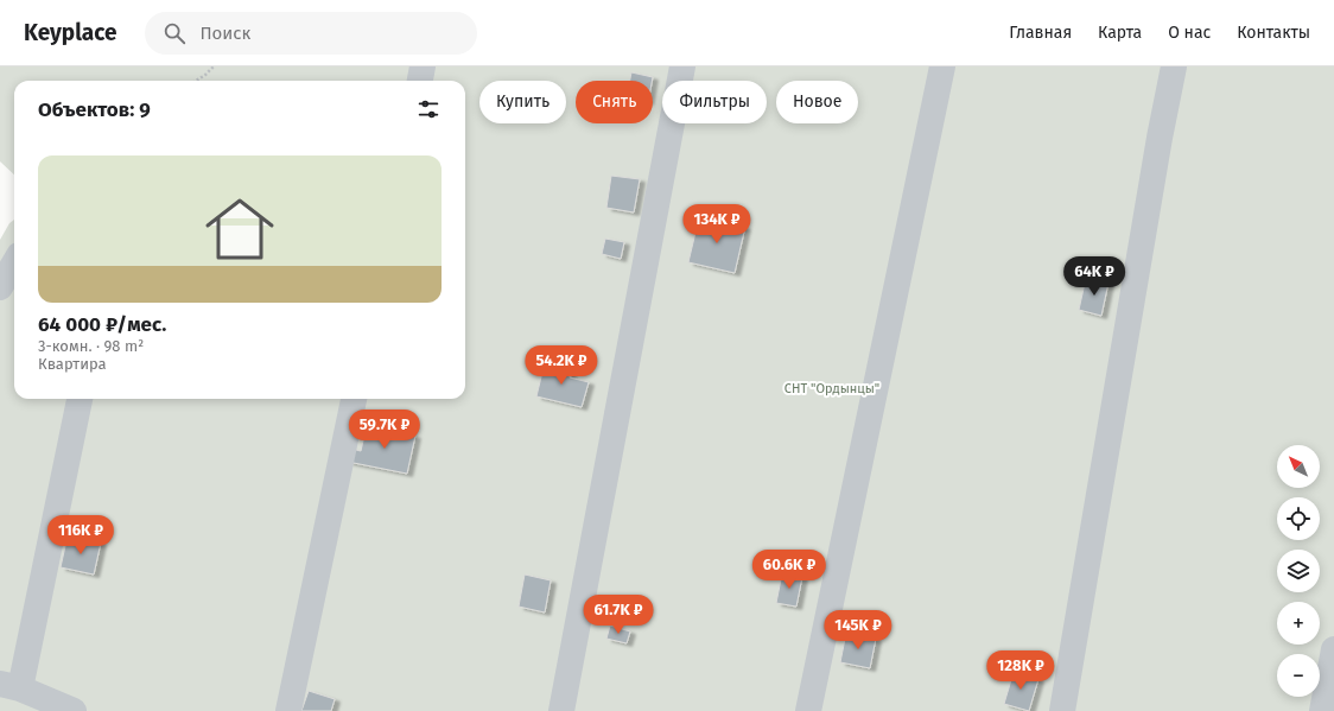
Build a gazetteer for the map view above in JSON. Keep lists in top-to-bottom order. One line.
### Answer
{"parks":["СНТ \"Ордынцы\""],"north":"top left","page":{"header":"Keyplace","search":"Поиск","nav":["Главная","Карта","О нас","Контакты"],"chip":["Купить","Снять","Фильтры","Новое"],"heading":"Объектов: 9","list":[{"name":"64 000 ₽/мес.","note":"3-комн. · 98 m² · Квартира"}],"price":["134K ₽","64K ₽","54.2K ₽","59.7K ₽","116K ₽","60.6K ₽","61.7K ₽","145K ₽","128K ₽"],"map_buttons":["+","−"]}}
